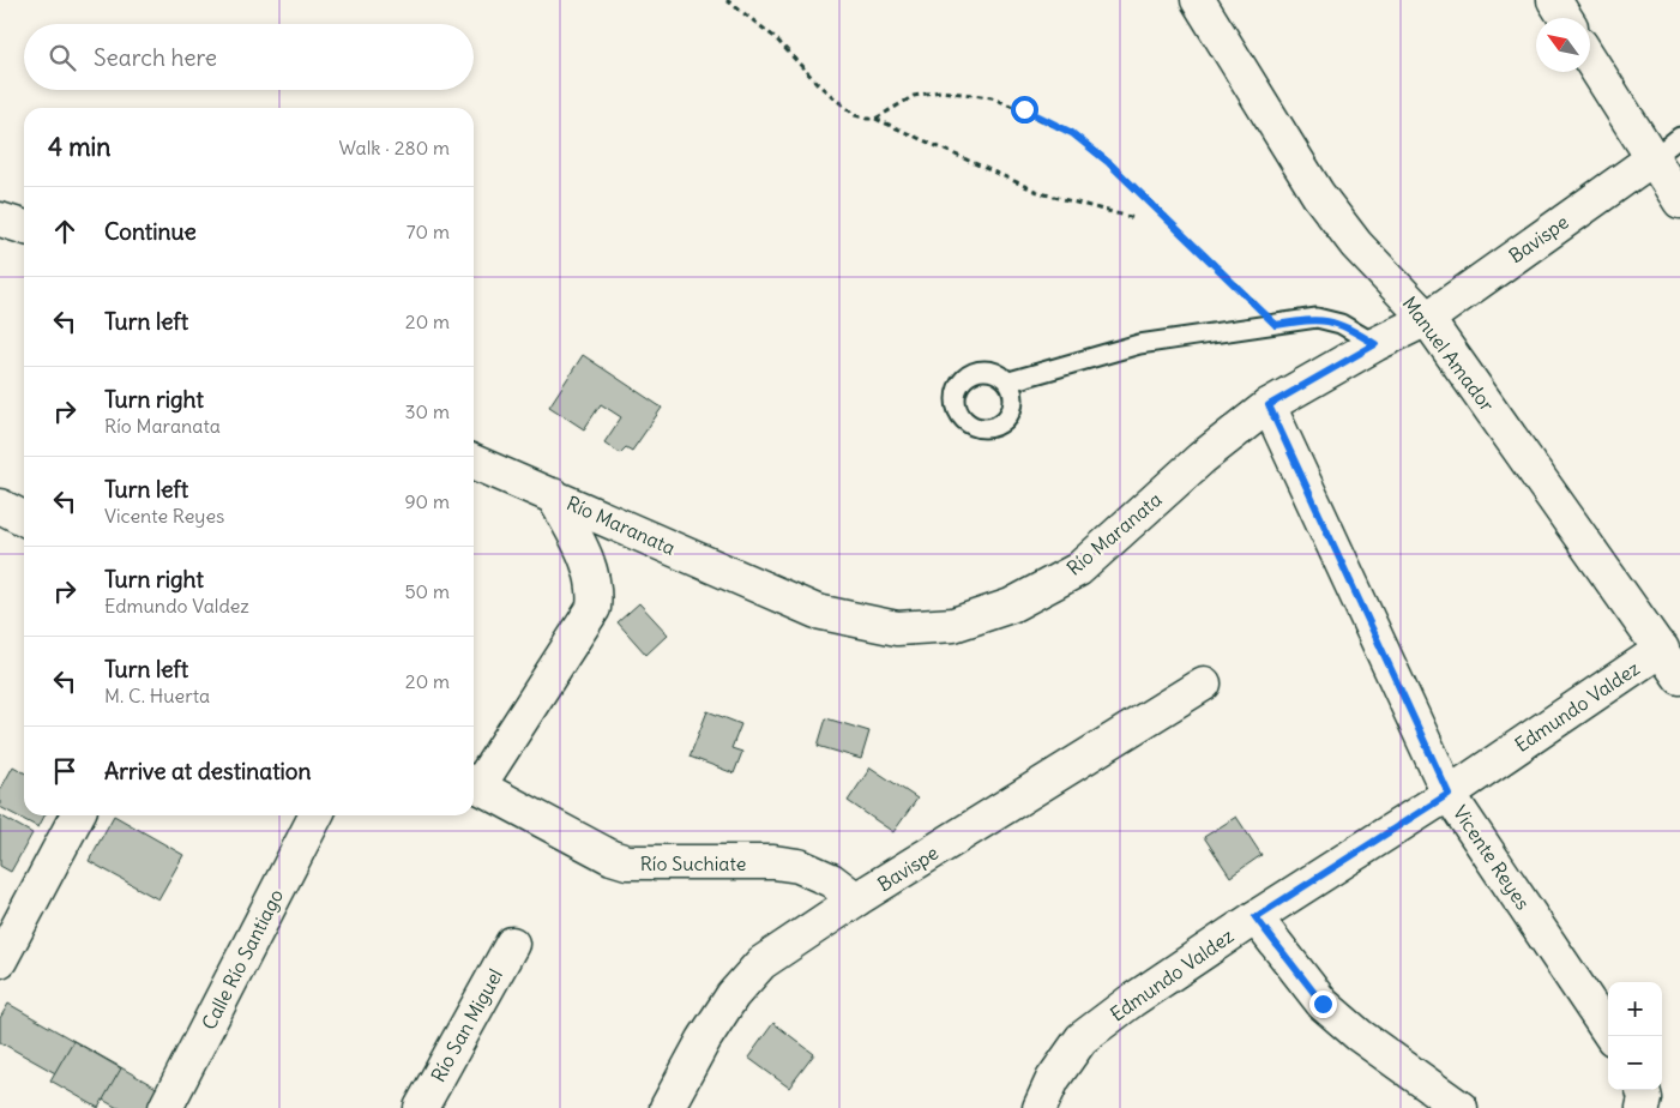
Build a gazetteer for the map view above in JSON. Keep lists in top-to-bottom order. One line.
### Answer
{"streets":{"street":["Bavispe","Manuel Amador","Río Maranata","Edmundo Valdez","Vicente Reyes","Río Suchiate","Calle Río Santiago","Río San Miguel"]},"crossings":[["Bavispe","Manuel Amador"],["Bavispe","Río Maranata"],["Bavispe","Río Suchiate"],["Manuel Amador","Río Maranata"],["Manuel Amador","Edmundo Valdez"],["Río Maranata","Vicente Reyes"],["Edmundo Valdez","Vicente Reyes"]],"north":"top left","page":{"search":"Search here","heading":["4 min","Walk · 280 m"],"list":[["Continue","70 m"],["Turn left","20 m"],["Turn right","Río Maranata","30 m"],["Turn left","Vicente Reyes","90 m"],["Turn right","Edmundo Valdez","50 m"],["Turn left","M. C. Huerta","20 m"],"Arrive at destination"],"map_buttons":["+","−"]}}
